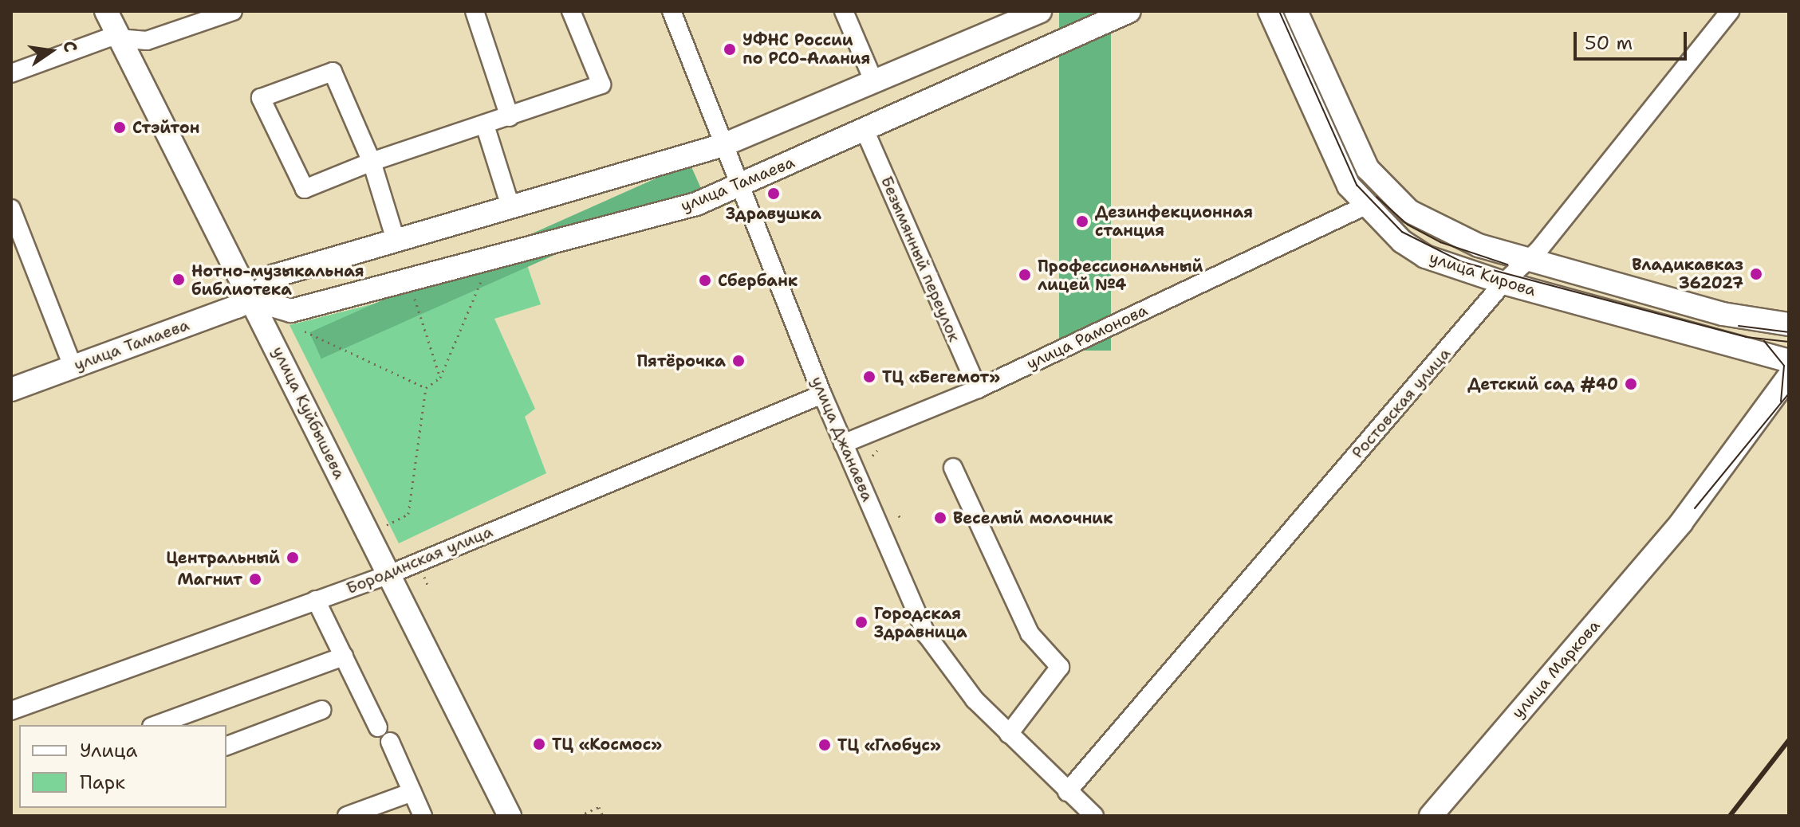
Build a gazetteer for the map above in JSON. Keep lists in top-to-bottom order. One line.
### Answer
{"streets":{"main road":["улица Тамаева","улица Кирова","улица Куйбышева","улица Маркова"],"street":["Безымянный переулок","улица Рамонова","Ростовская улица","улица Джанаева","Бородинская улица"]},"crossings":[["улица Тамаева","Безымянный переулок"],["улица Тамаева","улица Куйбышева"],["улица Тамаева","улица Джанаева"],["Безымянный переулок","улица Рамонова"],["улица Кирова","улица Рамонова"],["улица Кирова","Ростовская улица"],["улица Рамонова","улица Джанаева"],["Ростовская улица","улица Джанаева"],["улица Куйбышева","Бородинская улица"],["улица Джанаева","Бородинская улица"]],"places":["УФНС России по РСО-Алания","Стэйтон","Здравушка","Дезинфекционная станция","Владикавказ 362027","Профессиональный лицей №4","Нотно-музыкальная библиотека","Сбербанк","Пятёрочка","ТЦ «Бегемот»","Детский сад #40","Веселый молочник","Центральный","Магнит","Городская Здравница","ТЦ «Космос»","ТЦ «Глобус»"],"legend":["Улица","Парк"],"scale_bar":"50 m","north":"right"}
